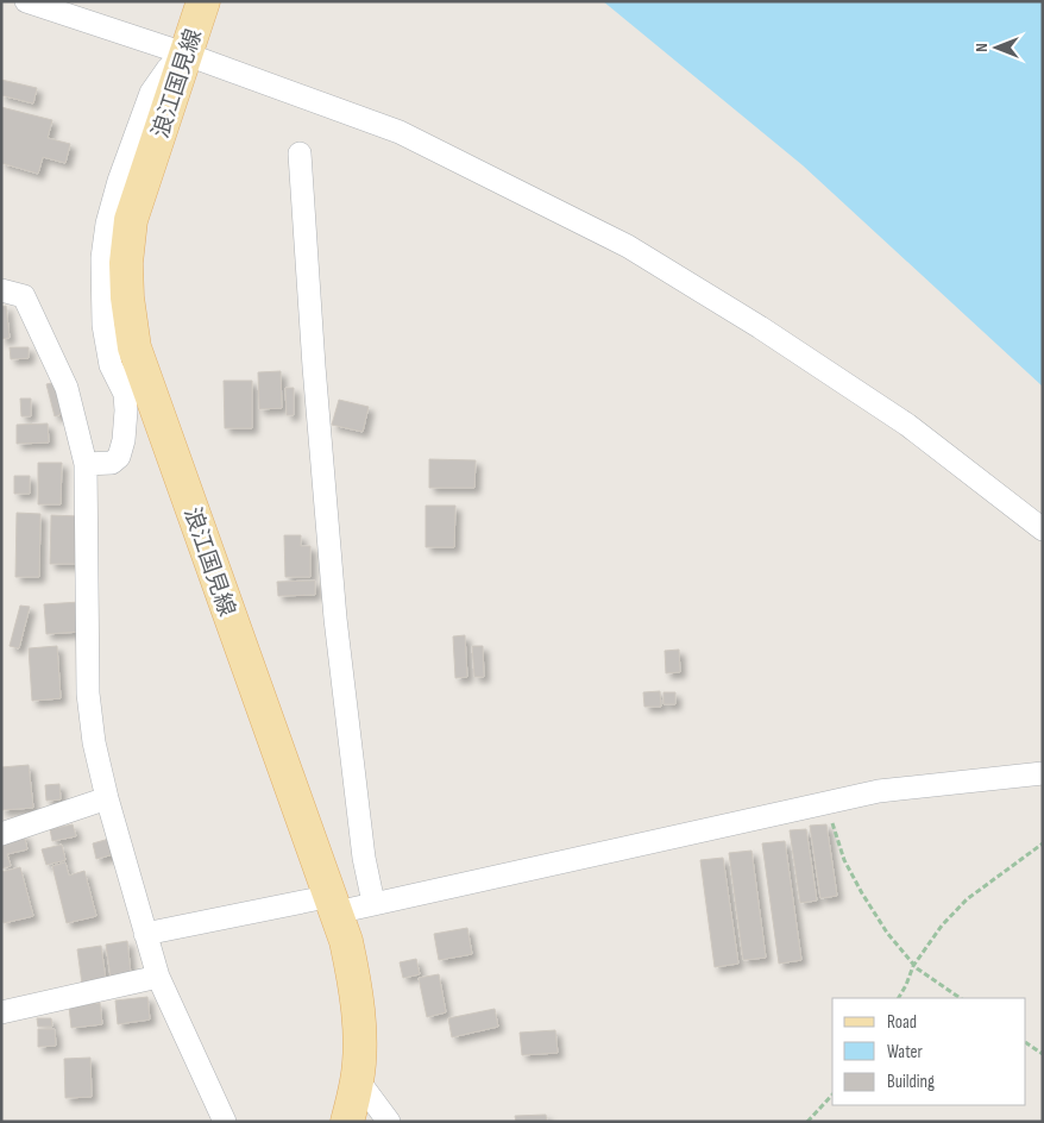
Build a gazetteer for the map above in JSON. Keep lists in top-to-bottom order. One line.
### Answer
{"streets":{"main road":["浪江国見線"]},"legend":["Road","Water","Building"],"north":"left"}
